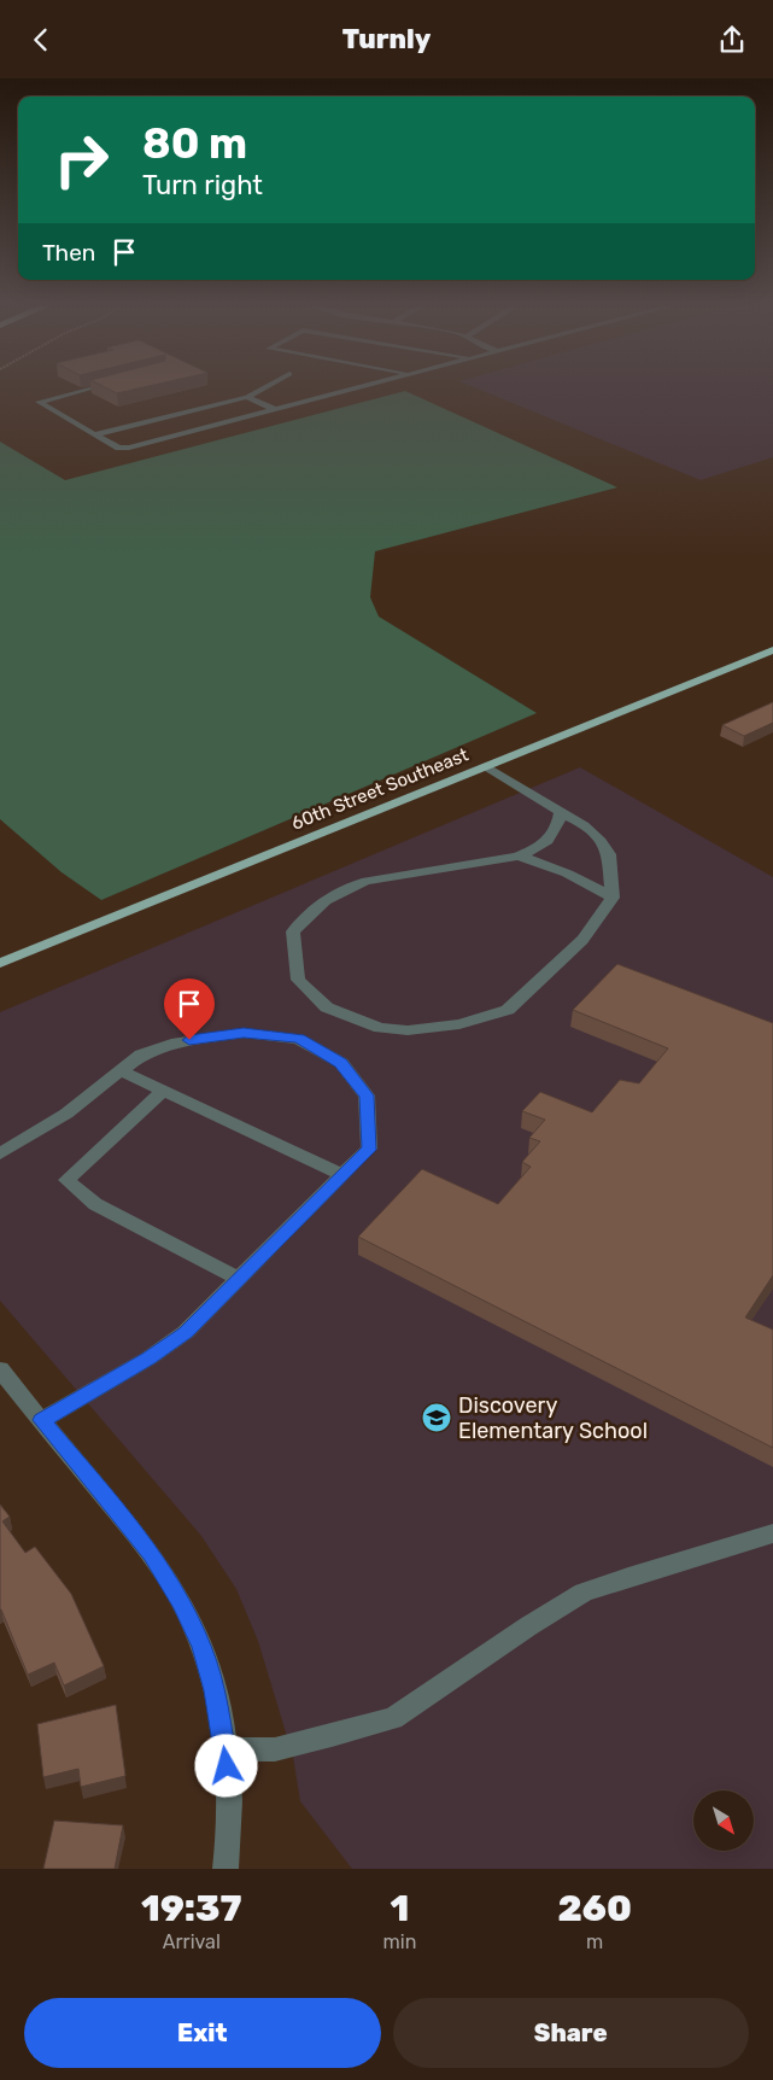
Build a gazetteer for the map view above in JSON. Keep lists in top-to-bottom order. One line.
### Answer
{"streets":{"main road":["60th Street Southeast"]},"places":{"school or university":["Discovery Elementary School"]},"north":"bottom right","page":{"header":"Turnly","turn":["80 m","Turn right"],"then":"Then","eta":["19:37","Arrival","1","min","260","m"],"buttons":["Exit","Share"]}}
